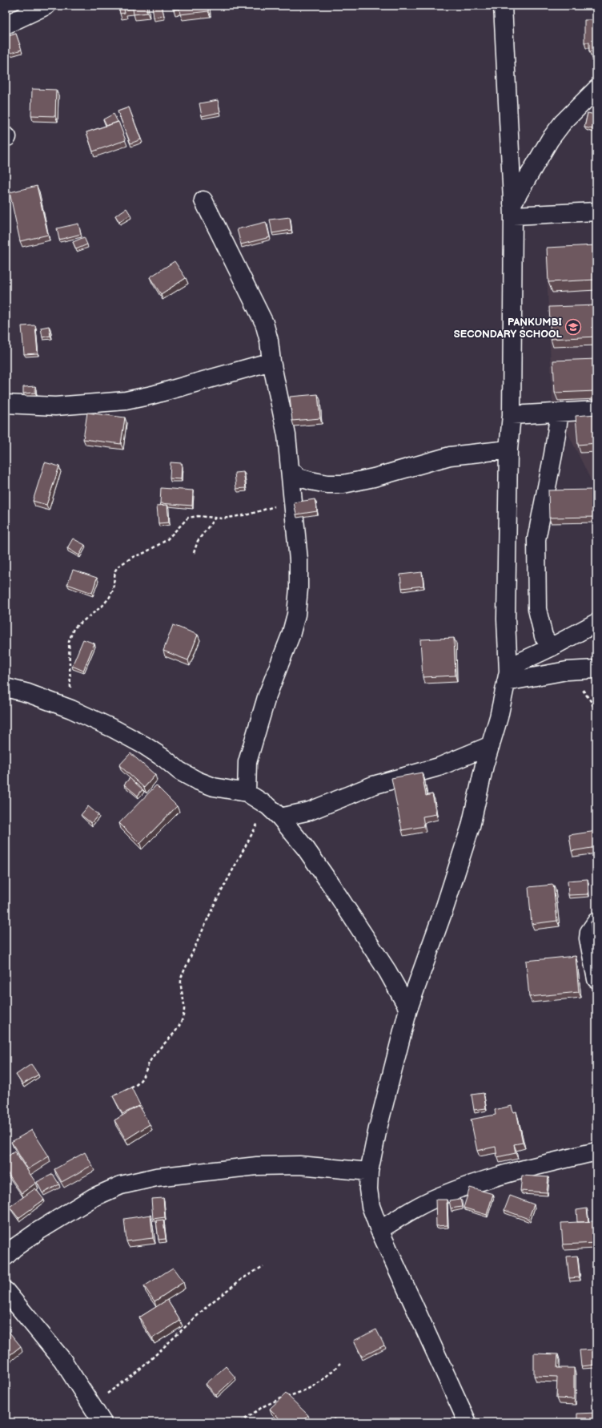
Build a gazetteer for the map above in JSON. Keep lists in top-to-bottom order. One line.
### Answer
{"places":{"school or university":["PANKUMBI SECONDARY SCHOOL"]}}
